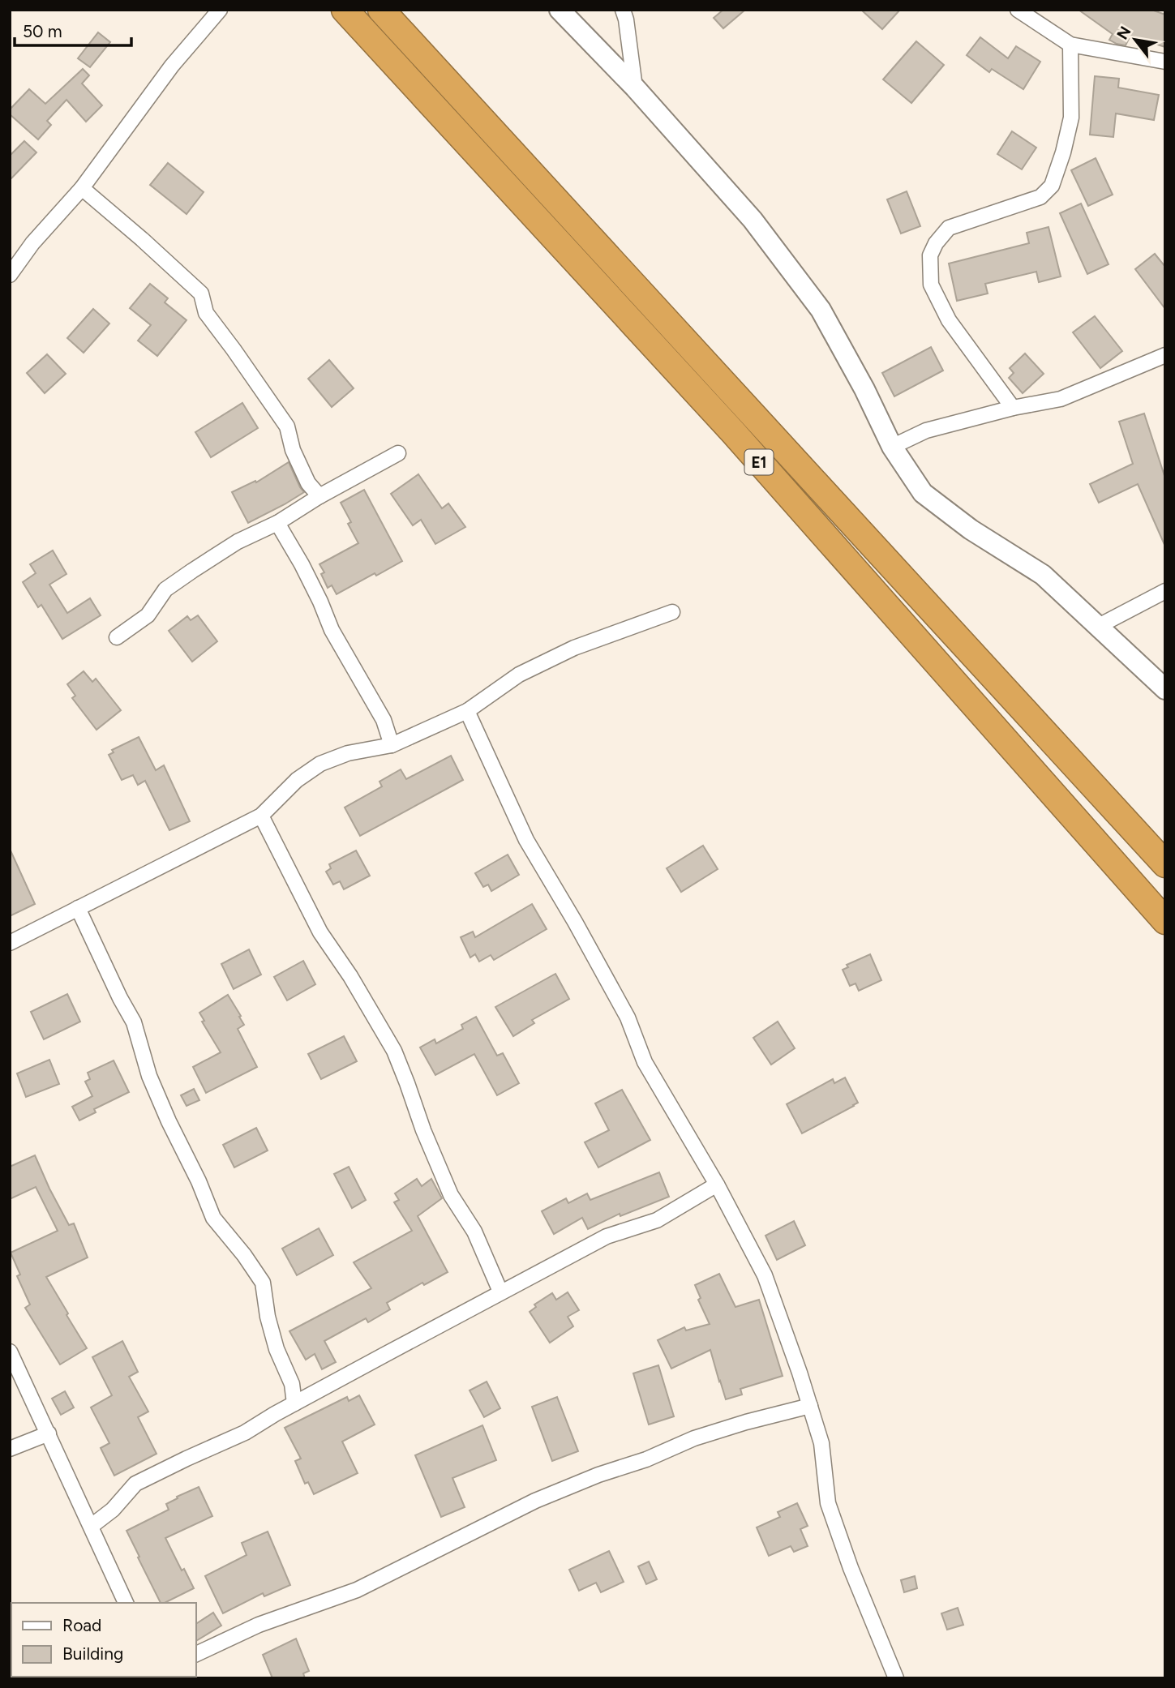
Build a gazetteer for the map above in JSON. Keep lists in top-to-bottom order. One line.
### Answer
{"streets":{"highway":["E1"]},"legend":["Road","Building"],"scale_bar":"50 m","north":"top left"}
